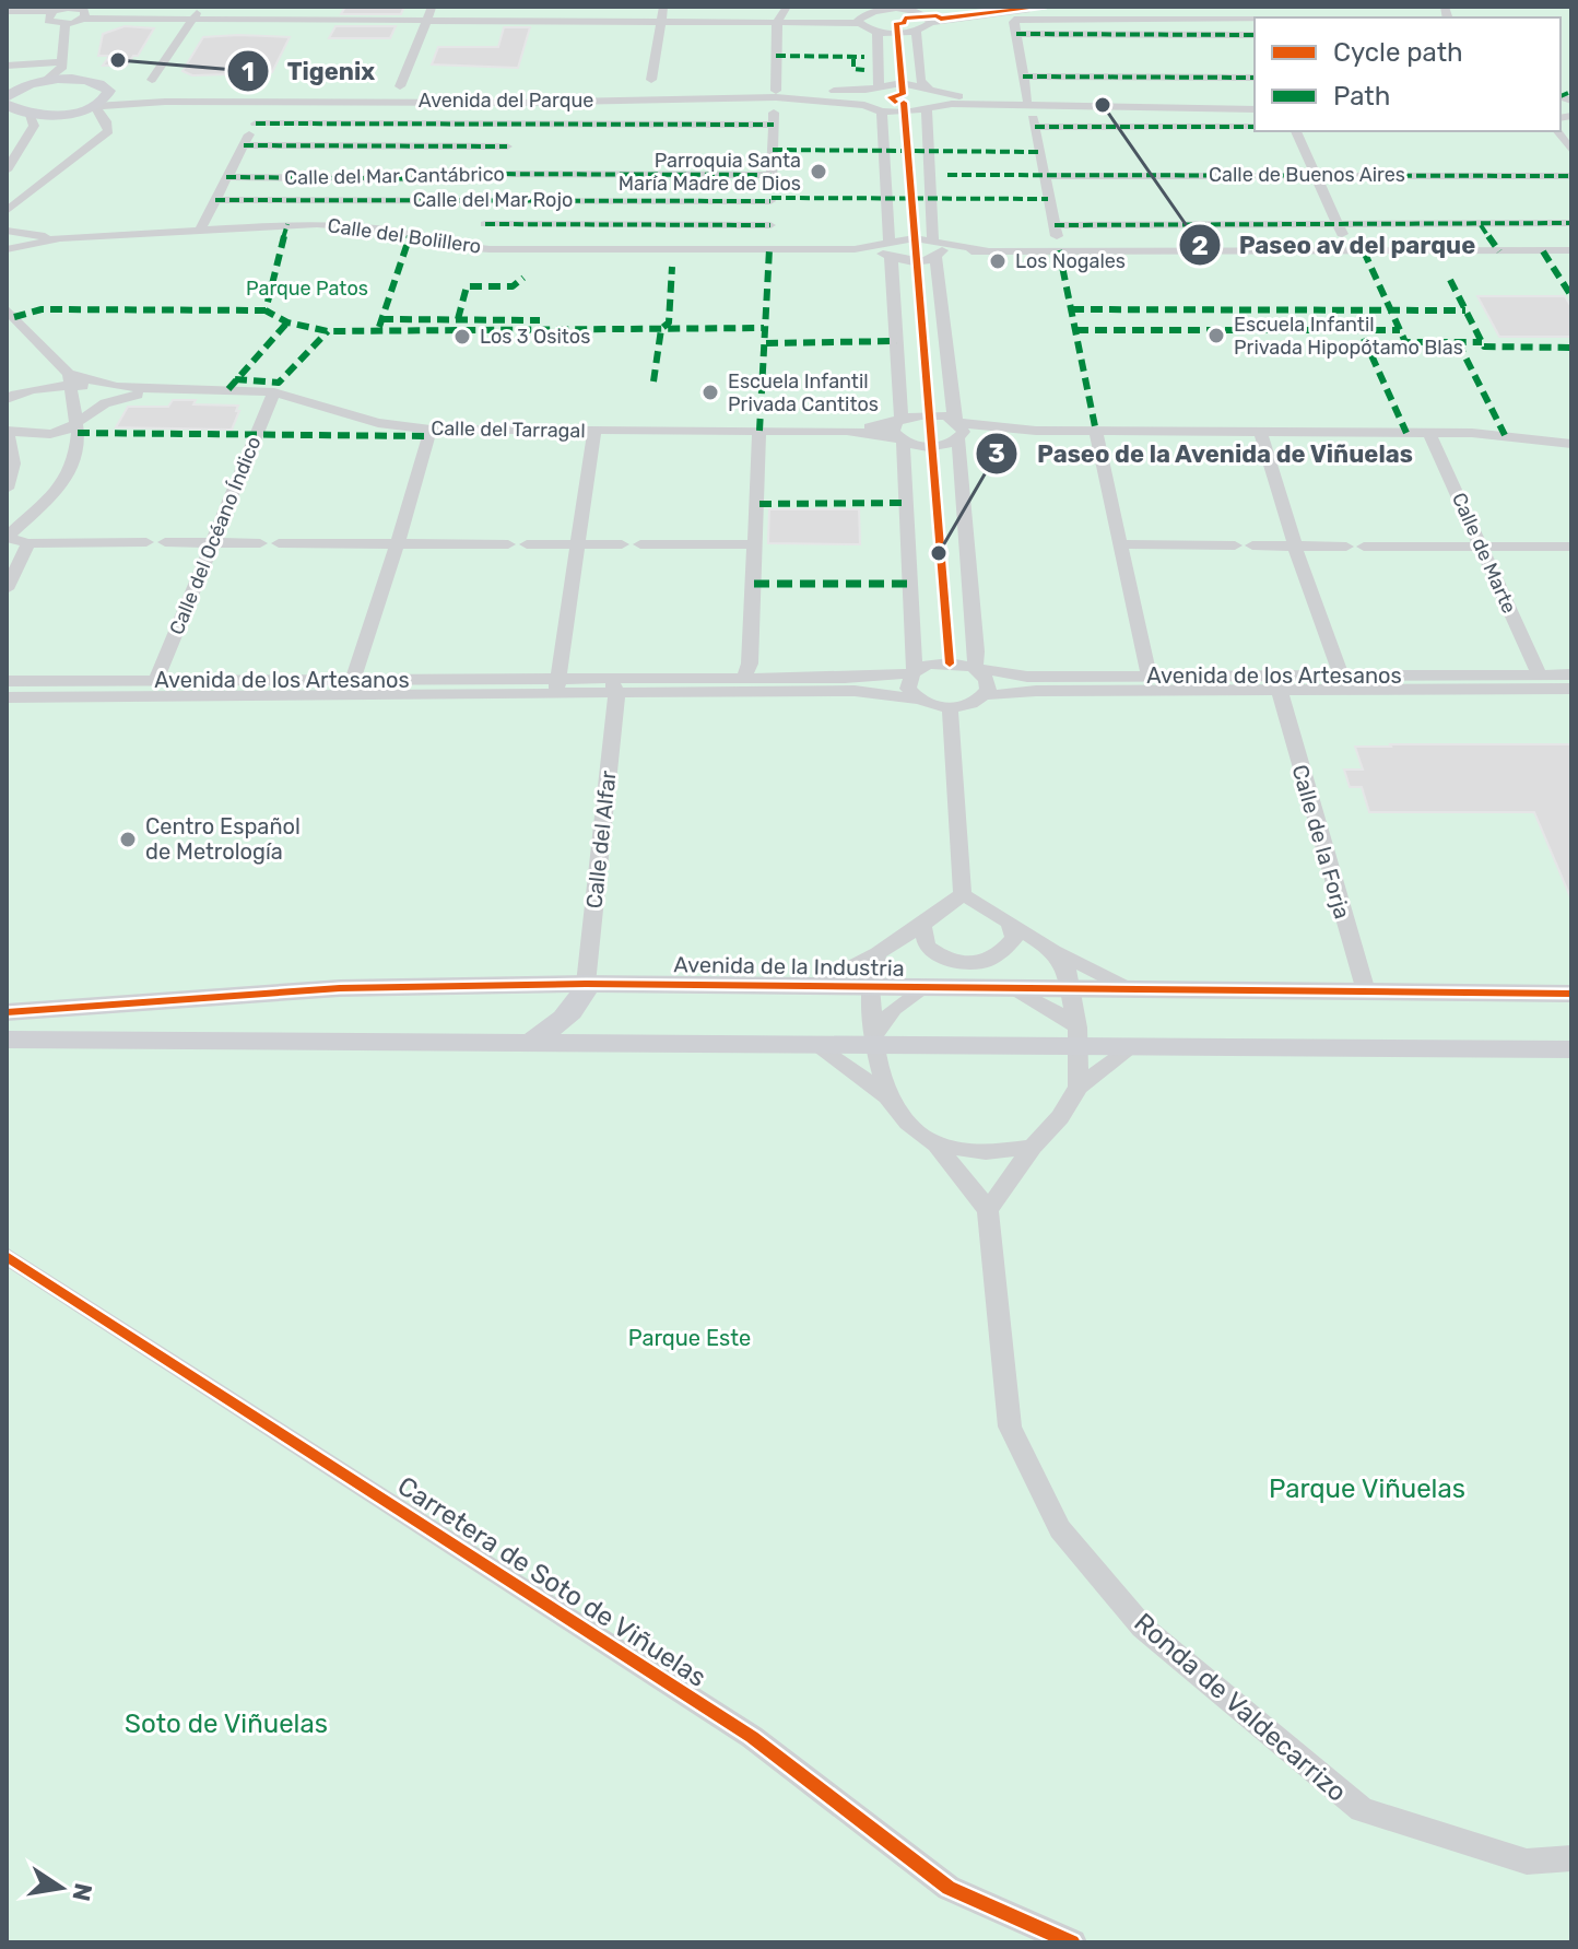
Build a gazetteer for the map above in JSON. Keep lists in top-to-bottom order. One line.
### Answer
{"streets":{"street":["Avenida del Parque","Calle de Buenos Aires","Calle del Mar Cantábrico","Calle del Mar Rojo","Calle del Bolillero","Calle del Tarragal","Calle del Océano Índico","Calle de Marte","Avenida de los Artesanos","Calle del Alfar","Calle de la Forja","Avenida de la Industria","Carretera de Soto de Viñuelas","Ronda de Valdecarrizo"]},"crossings":[["Calle del Tarragal","Calle del Océano Índico"],["Calle del Océano Índico","Avenida de los Artesanos"],["Calle de Marte","Avenida de los Artesanos"],["Avenida de los Artesanos","Calle del Alfar"],["Avenida de los Artesanos","Calle de la Forja"],["Calle del Alfar","Avenida de la Industria"],["Calle de la Forja","Avenida de la Industria"]],"parks":["Parque Patos","Parque Este","Parque Viñuelas","Soto de Viñuelas"],"places":["Tigenix","Paseo av del parque","Parroquia Santa María Madre de Dios","Los Nogales","Escuela Infantil Privada Hipopótamo Blas","Los 3 Ositos","Escuela Infantil Privada Cantitos","Paseo de la Avenida de Viñuelas","Centro Español de Metrología"],"legend":["Cycle path","Path"],"north":"right"}
